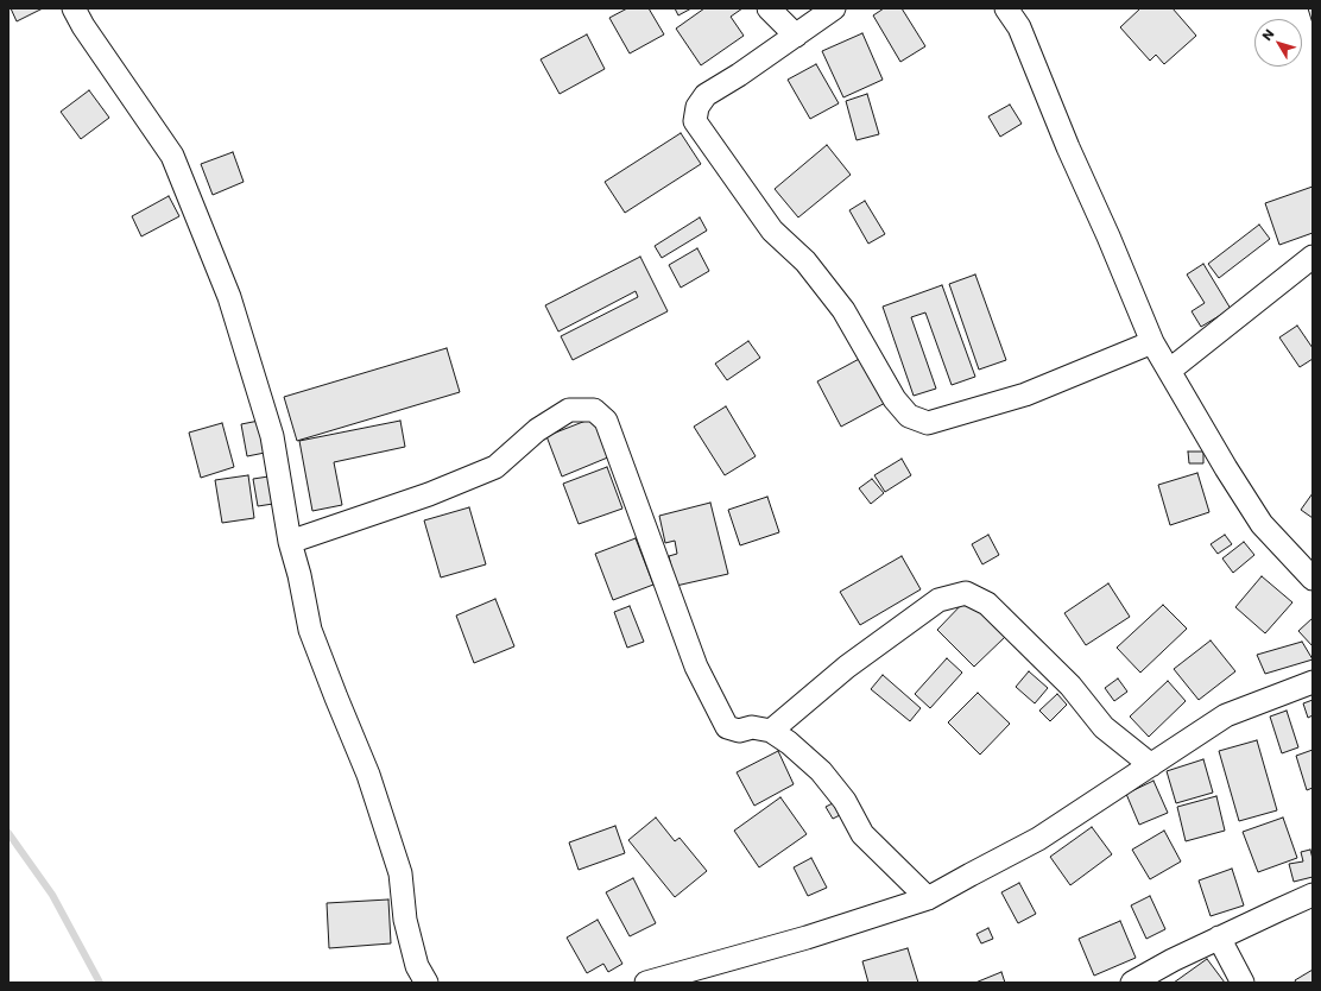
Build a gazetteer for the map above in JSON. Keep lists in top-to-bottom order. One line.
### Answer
{"north":"top left"}
